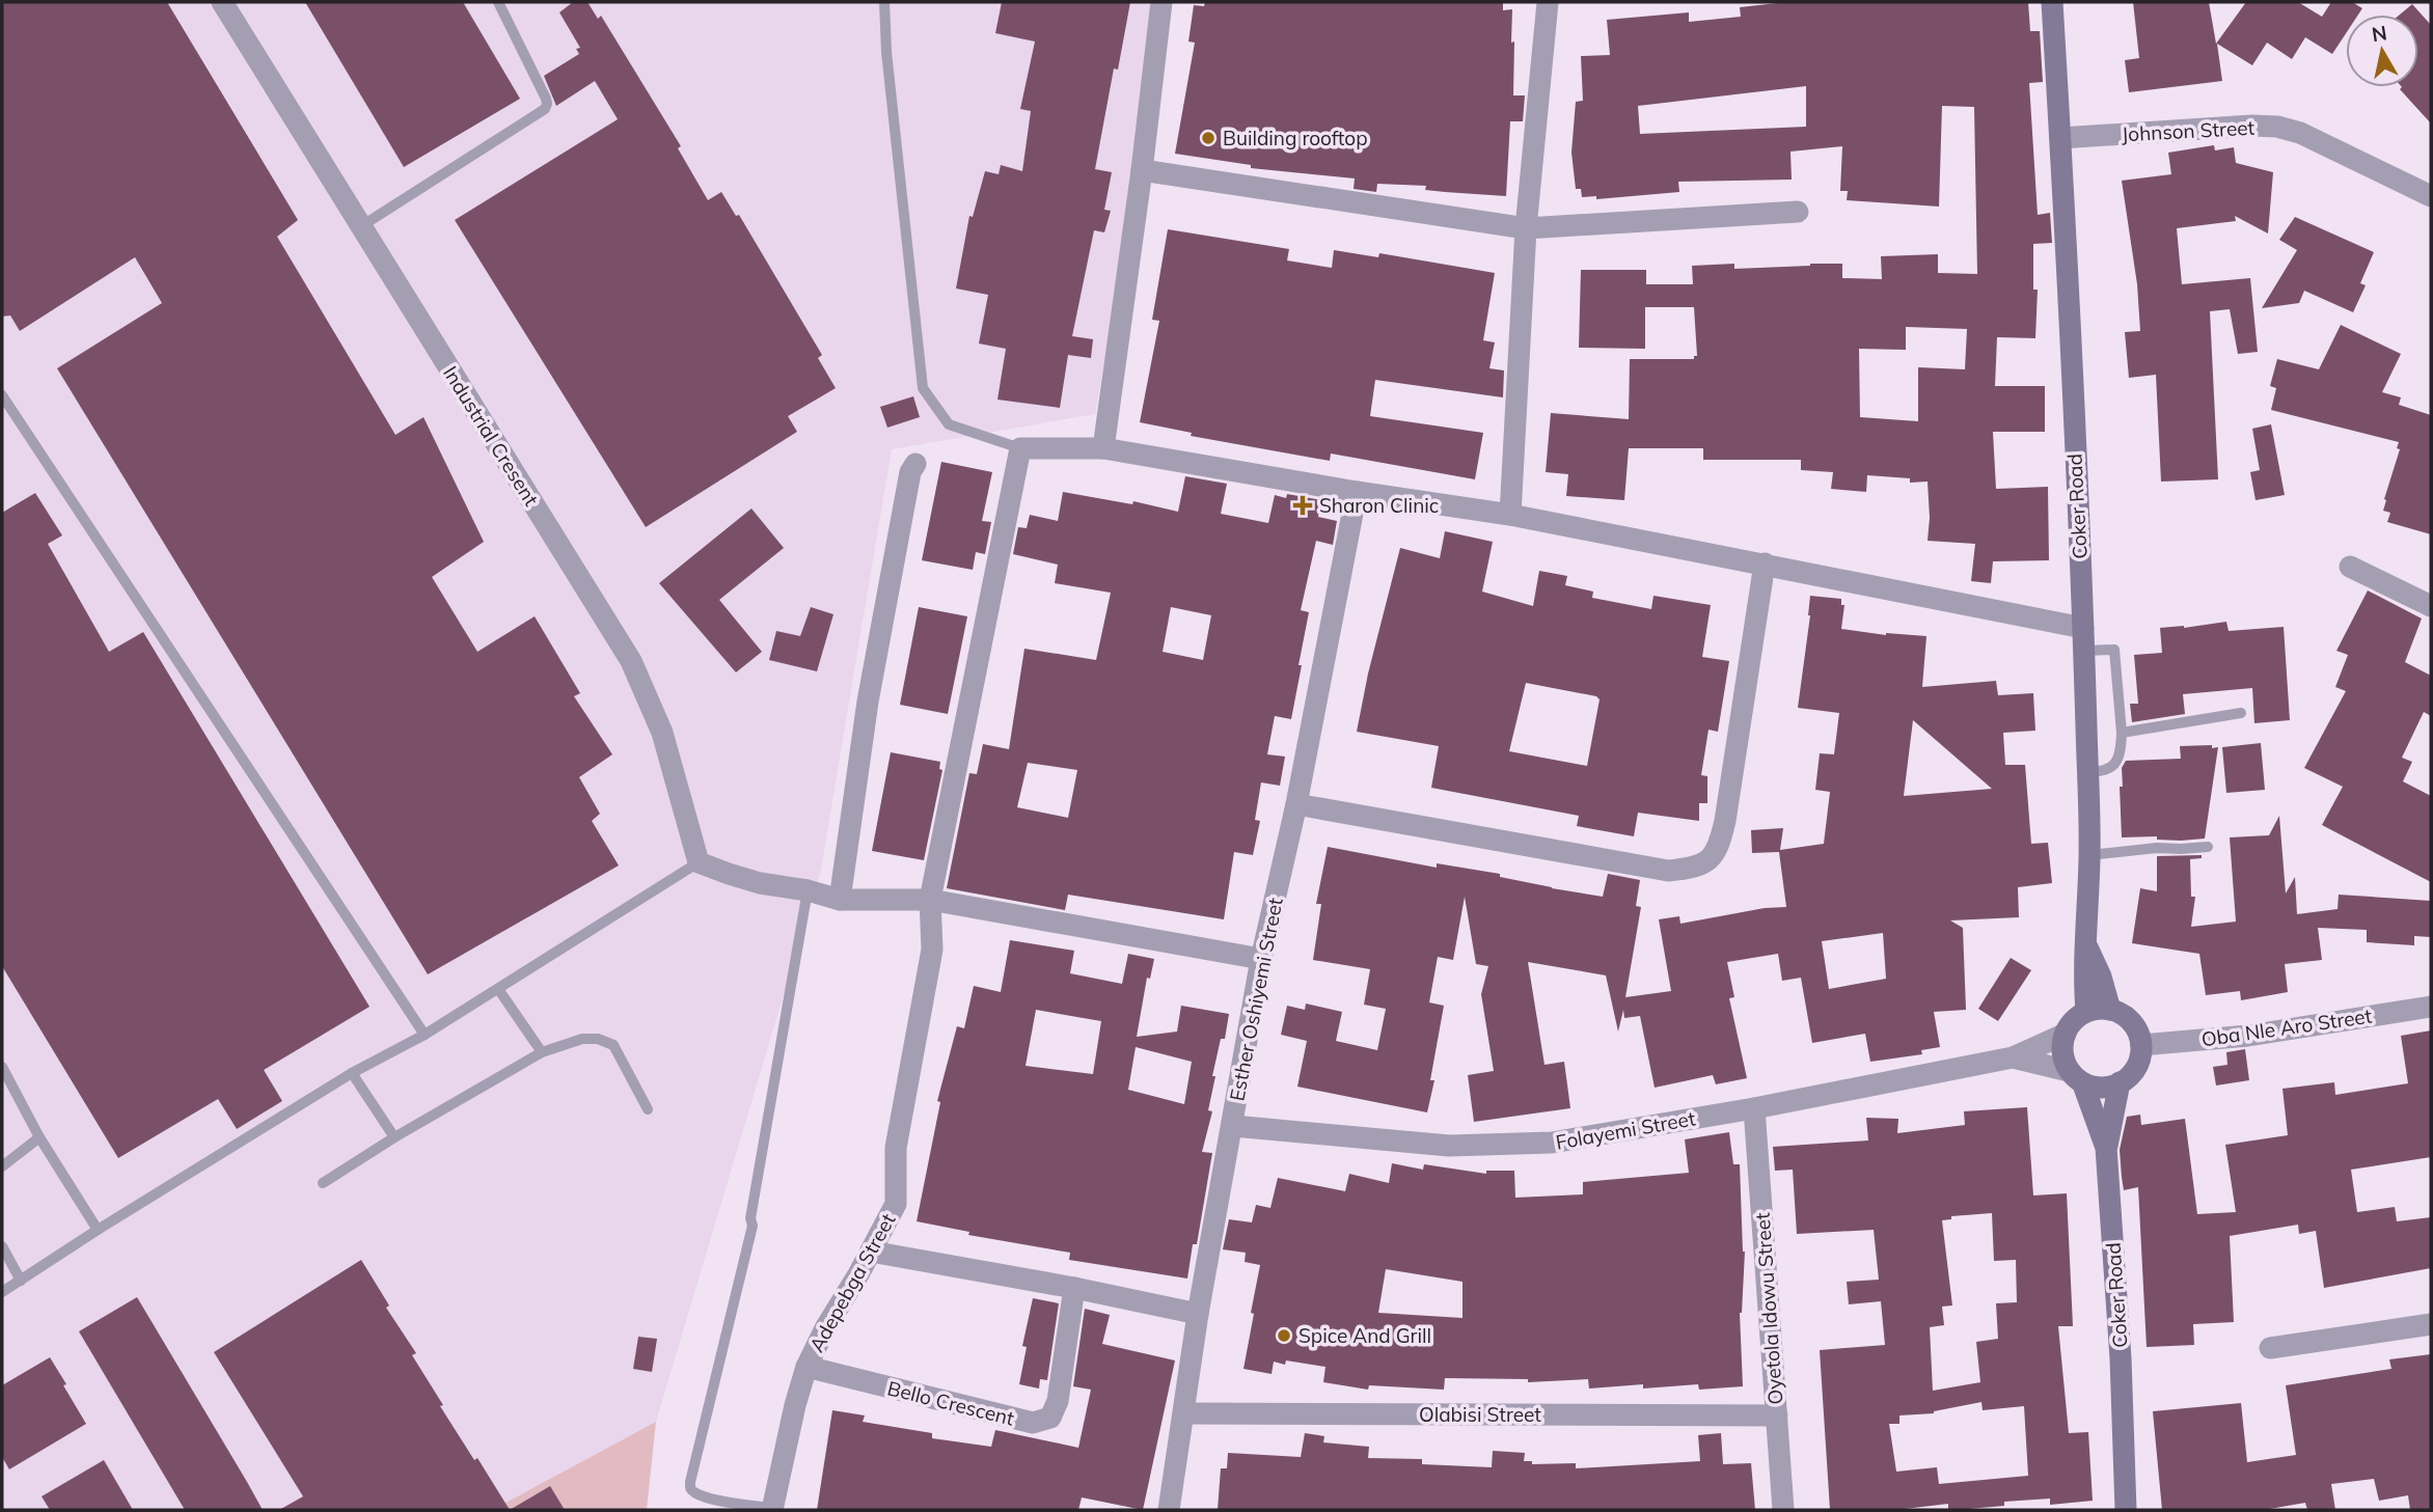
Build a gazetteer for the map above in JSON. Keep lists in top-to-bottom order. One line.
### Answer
{"streets":{"main road":["Coker Road"],"street":["Johnson Street","Industrial Cresent","Esther Oshiyemi Street","Oba Nle Aro Street","Folayemi Street","Adepebga Street","Oyetola Idowu Street","Bello Crescent","Olabisi Street"]},"crossings":[["Johnson Street","Coker Road"],["Coker Road","Oba Nle Aro Street"],["Esther Oshiyemi Street","Folayemi Street"],["Esther Oshiyemi Street","Olabisi Street"],["Folayemi Street","Oyetola Idowu Street"],["Adepebga Street","Bello Crescent"],["Oyetola Idowu Street","Olabisi Street"]],"places":{"other":["Building rooftop","Spice And Grill"],"health":["Sharon Clinic"]},"north":"top"}
